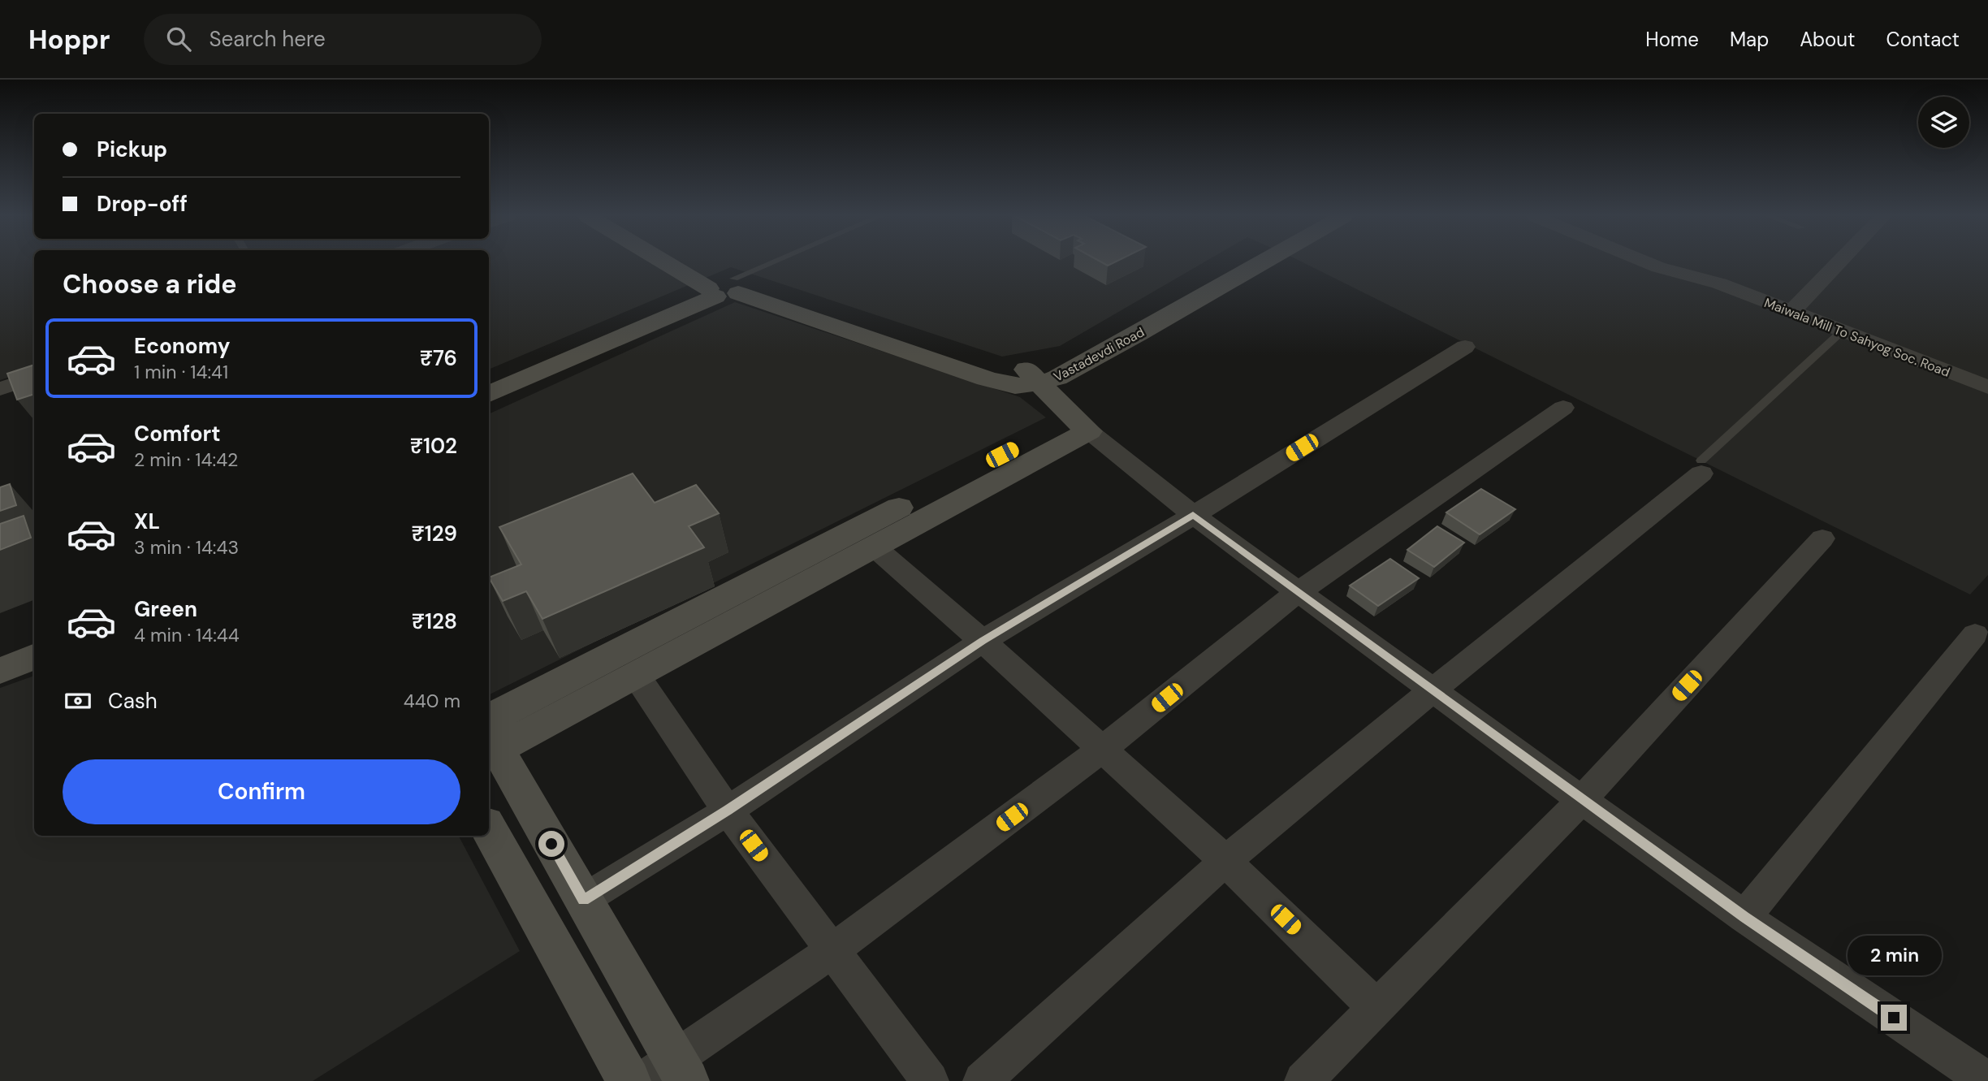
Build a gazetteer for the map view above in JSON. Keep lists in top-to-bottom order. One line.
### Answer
{"streets":{"street":["Maiwala Mill To Sahyog Soc. Road","Vastadevdi Road"]},"page":{"header":"Hoppr","search":"Search here","nav":["Home","Map","About","Contact"],"banner":["Pickup","Drop-off"],"heading":"Choose a ride","list":[{"name":"Economy","note":"1 min · 14:41","value":"₹76"},{"name":"Comfort","note":"2 min · 14:42","value":"₹102"},{"name":"XL","note":"3 min · 14:43","value":"₹129"},{"name":"Green","note":"4 min · 14:44","value":"₹128"}],"pay":["Cash","440 m"],"buttons":"Confirm","bubble":"2 min"}}
